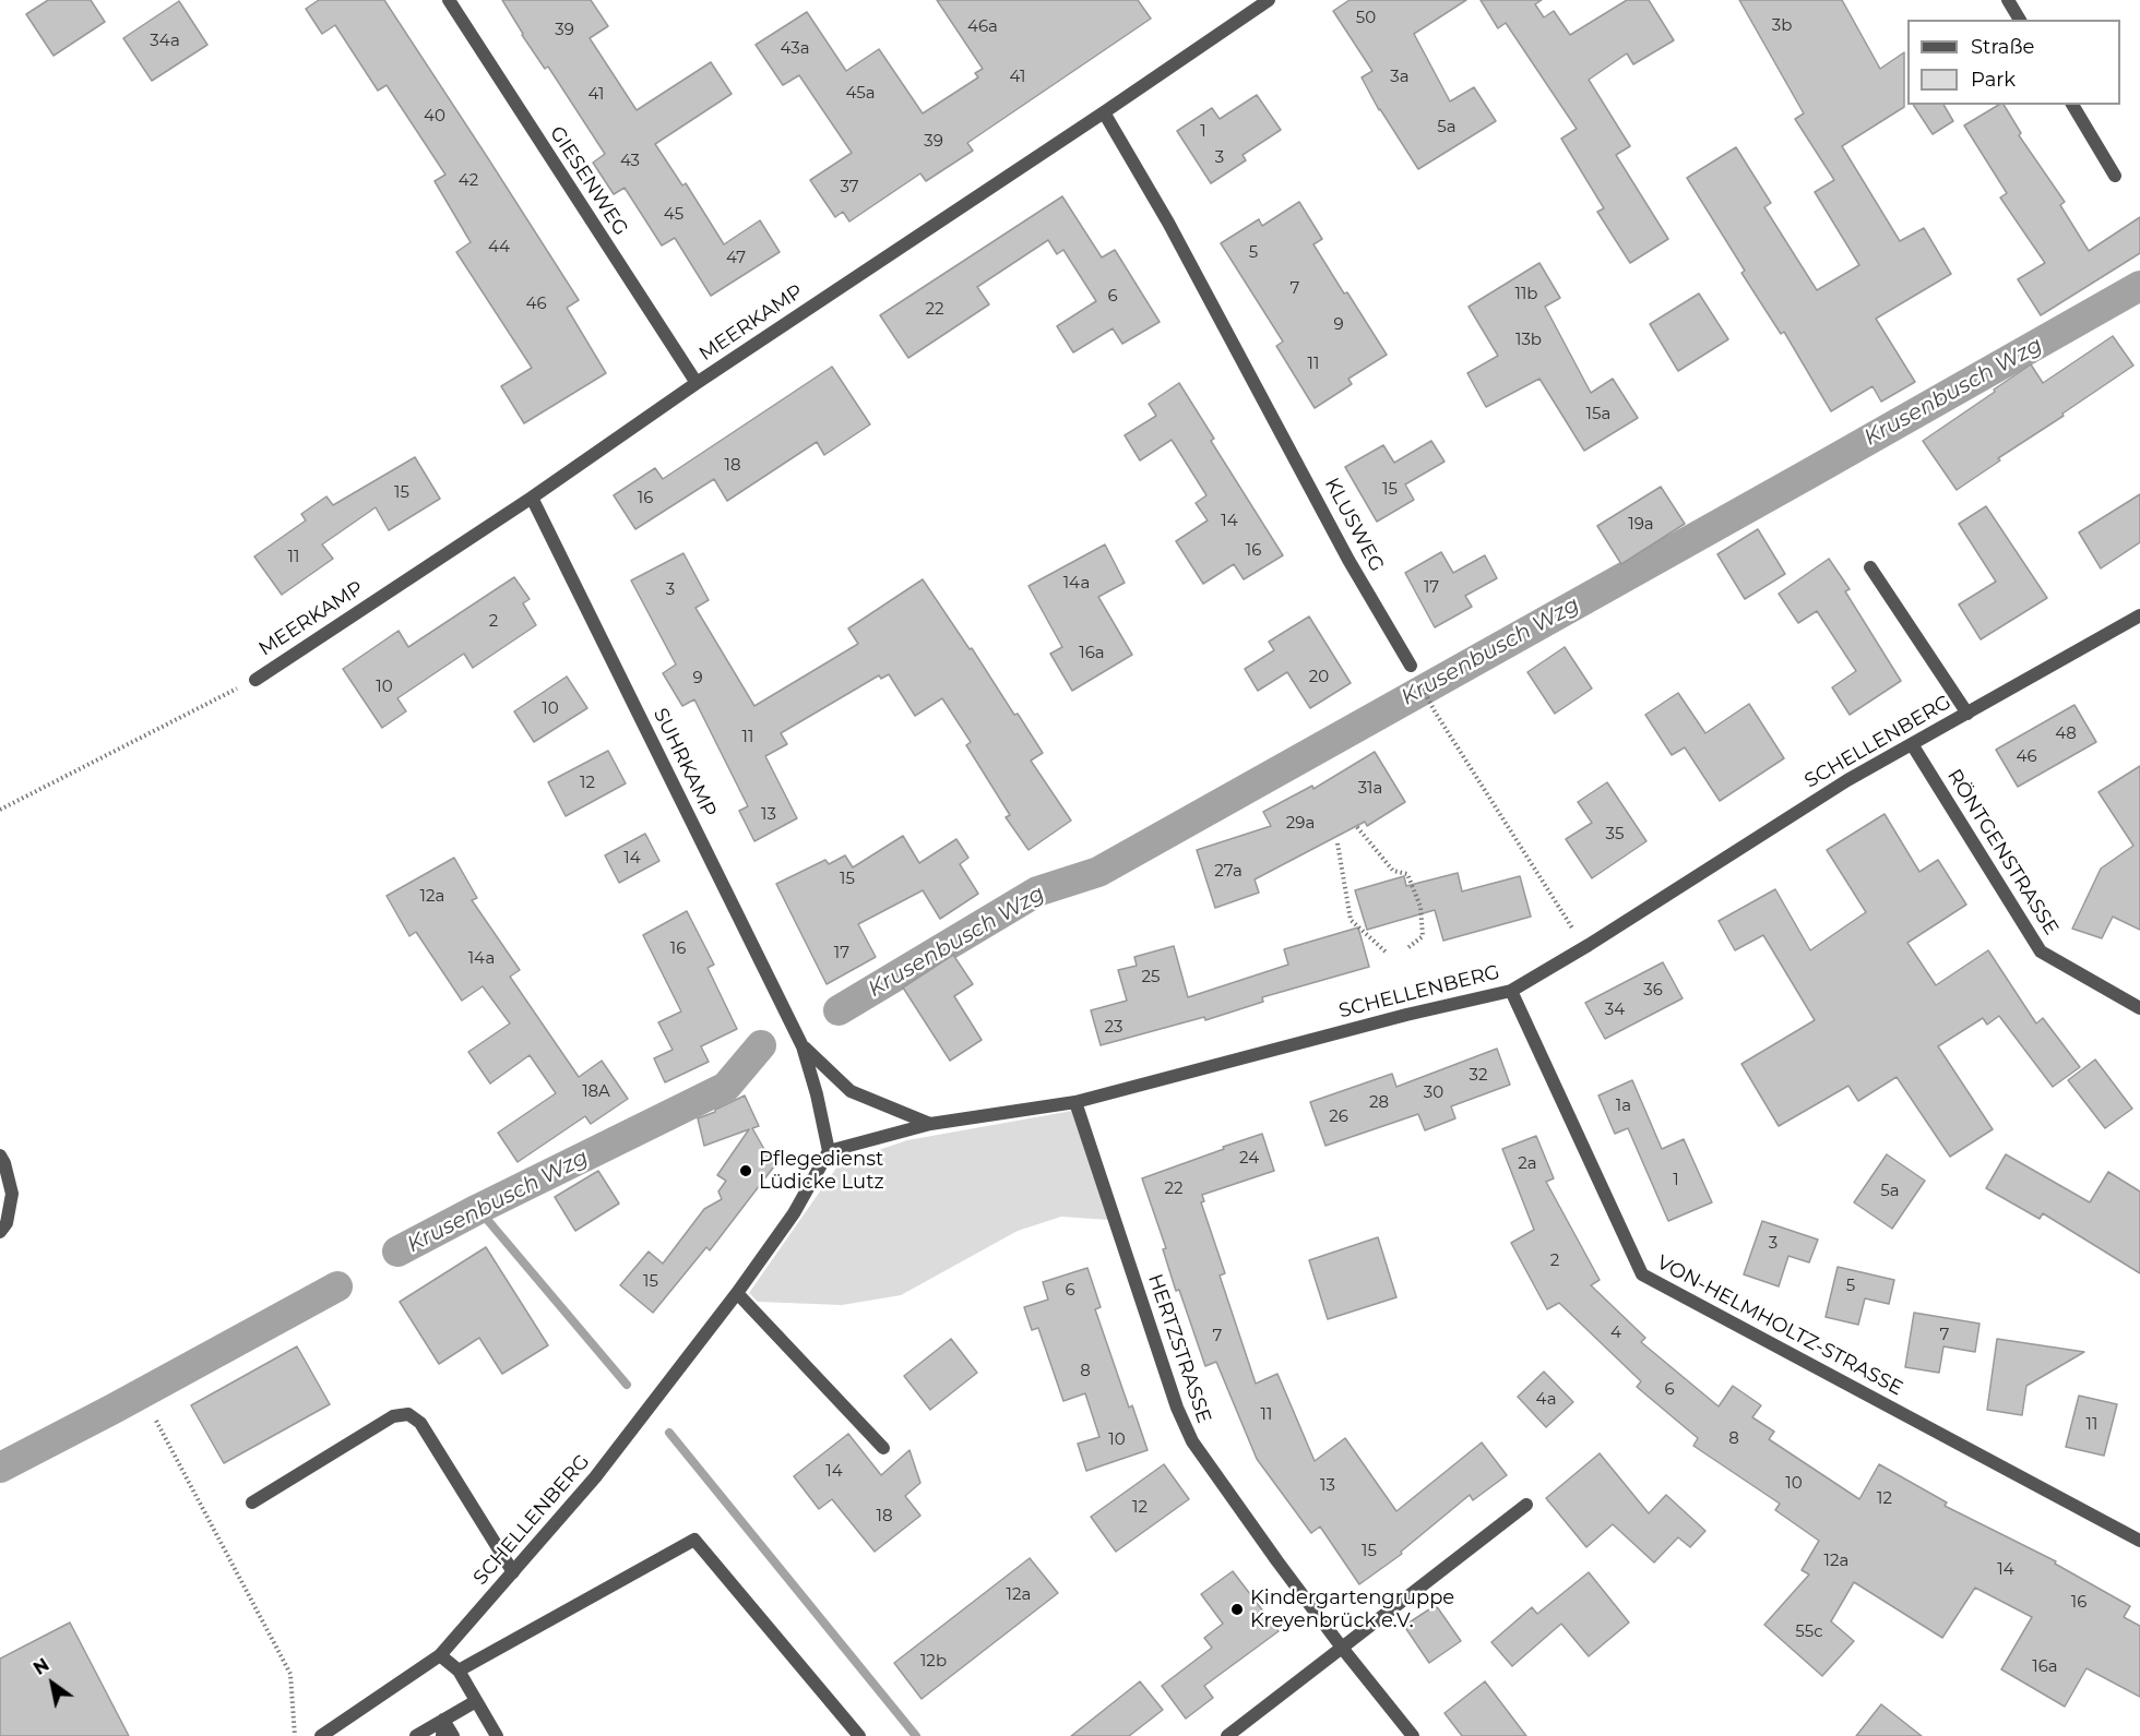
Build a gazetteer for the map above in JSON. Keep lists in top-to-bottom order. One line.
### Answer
{"streets":{"street":["GIESENWEG","MEERKAMP","KLUSWEG","SCHELLENBERG","SUHRKAMP","RÖNTGENSTRASSE","VON-HELMHOLTZ-STRASSE","HERTZSTRASSE"]},"crossings":[["GIESENWEG","MEERKAMP"],["MEERKAMP","KLUSWEG"],["MEERKAMP","SUHRKAMP"],["SCHELLENBERG","SUHRKAMP"],["SCHELLENBERG","RÖNTGENSTRASSE"],["SCHELLENBERG","VON-HELMHOLTZ-STRASSE"],["SCHELLENBERG","HERTZSTRASSE"]],"water":["Krusenbusch Wzg"],"places":["Pflegedienst Lüdicke Lutz","Kindergartengruppe Kreyenbrück e.V."],"house_numbers":["50","3b","46a","39","34a","43a","41","3a","45a","41","40","5a","1","39","3","43","42","37","45","44","5","47","7","11b","6","46","22","9","13b","11","15a","18","15","15","16","14","19a","16","11","14a","17","3","2","16a","20","9","10","10","48","11","46","12","31a","13","29a","35","14","27a","15","12a","16","17","14a","25","36","34","23","32","18A","30","28","1a","26","24","2a","1","22","5a","3","2","15","5","6","4","7","7","8","6","4a","11","11","8","10","14","10","13","12","12","18","15","12a","14","12a","16","55c","12b","16a"],"legend":["Straße","Park"],"north":"top left"}
